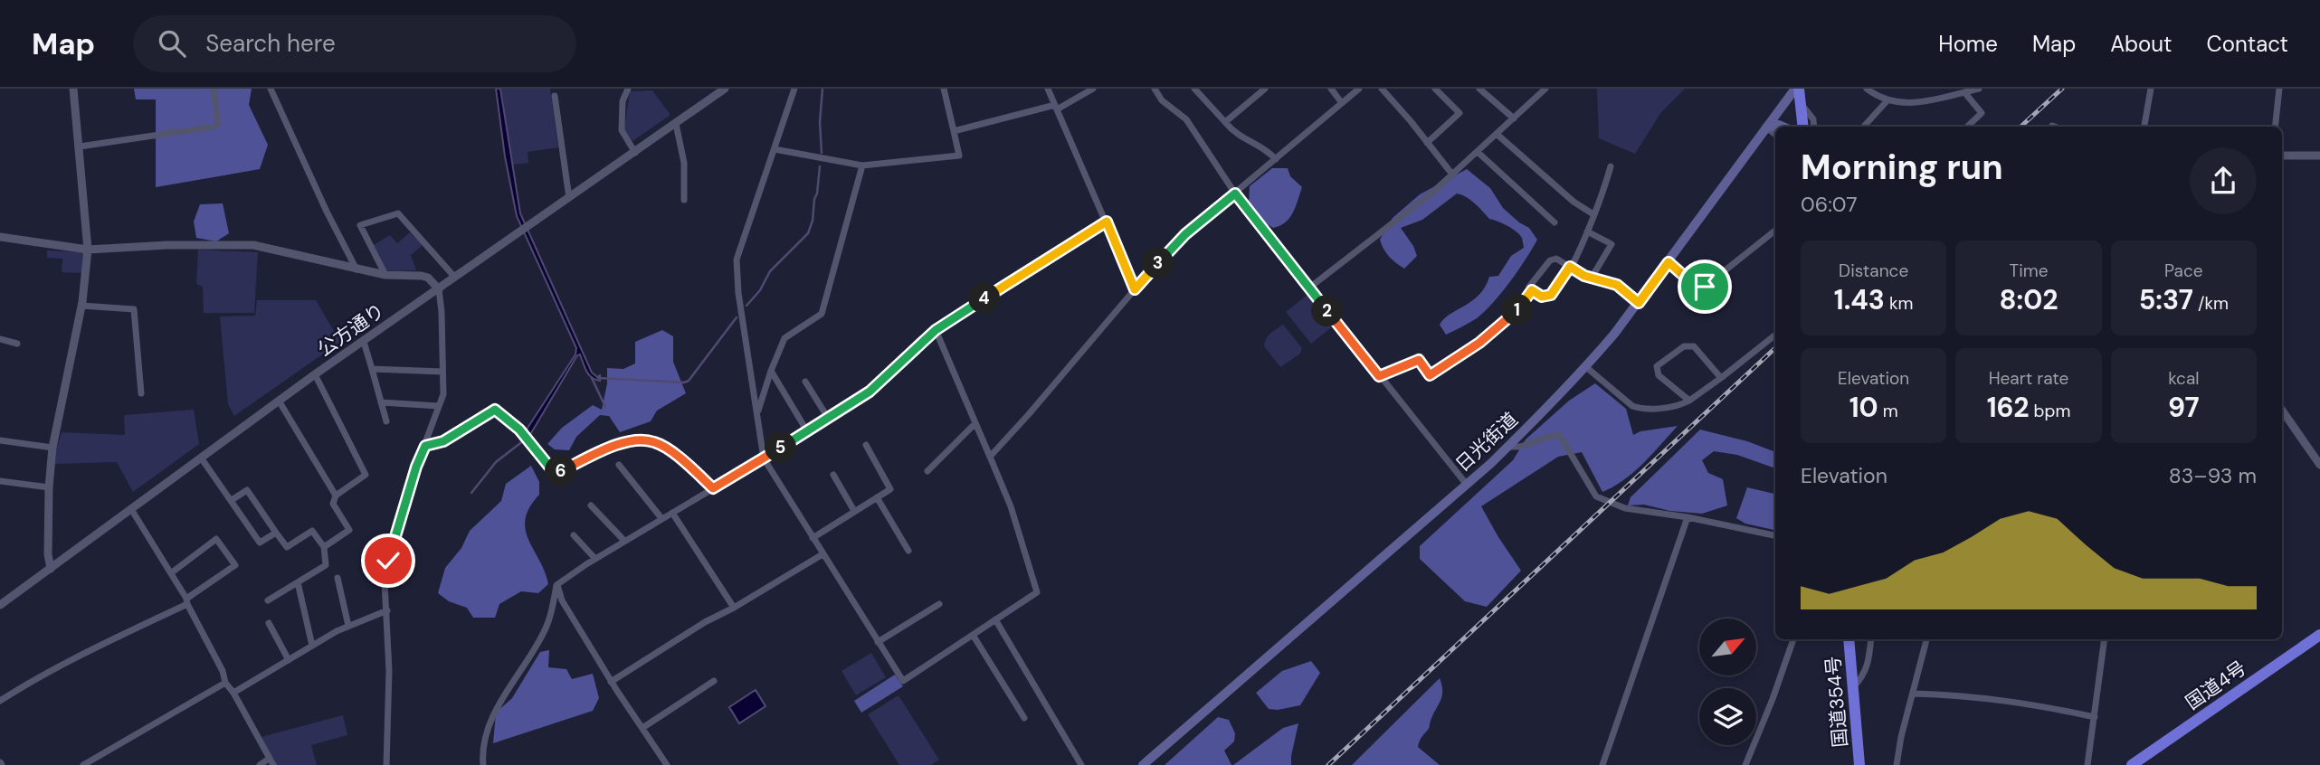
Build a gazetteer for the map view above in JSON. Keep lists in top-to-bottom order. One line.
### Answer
{"streets":{"highway":["国道4号","国道354号"],"main road":["日光街道"],"street":["公方通り"]},"north":"top right","page":{"header":"Map","search":"Search here","nav":["Home","Map","About","Contact"],"heading":["Morning run","06:07"],"stats":[["Distance","1.43 km"],["Time","8:02"],["Pace","5:37 /km"],["Elevation","10 m"],["Heart rate","162 bpm"],["kcal","97"]],"pins":["3","4","1","2","5","6"],"chart":["Elevation","83–93 m"]}}
